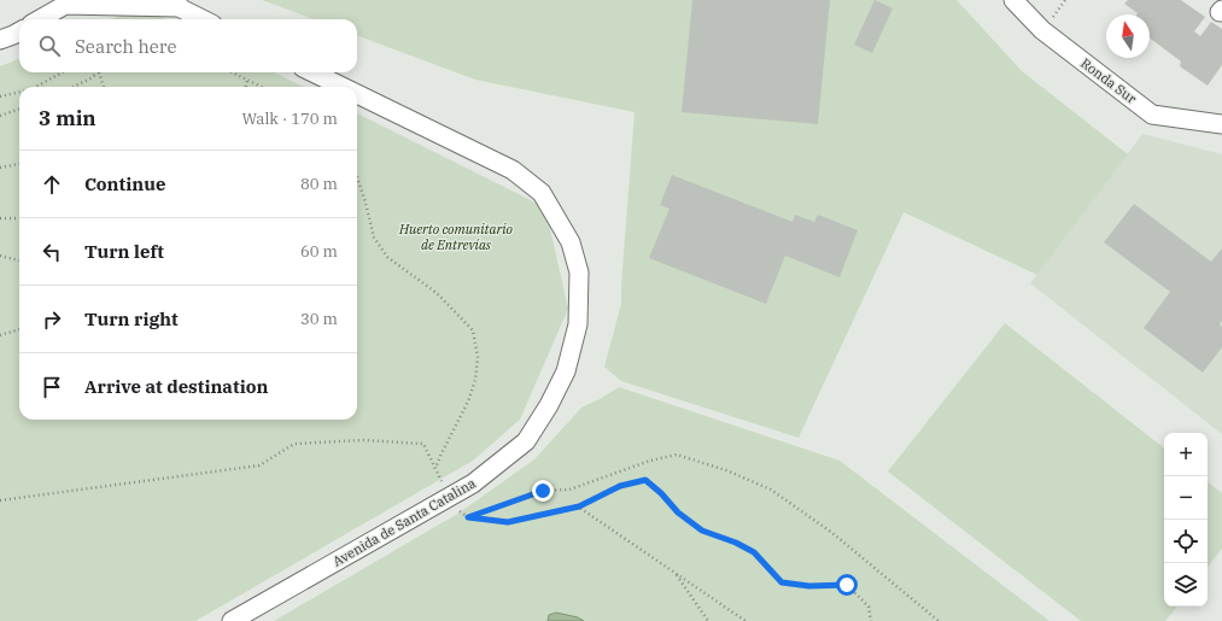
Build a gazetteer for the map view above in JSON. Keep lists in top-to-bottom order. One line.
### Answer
{"streets":{"street":["Ronda Sur","Avenida de Santa Catalina"]},"parks":["Huerto comunitario de Entrevías"],"north":"top","page":{"search":"Search here","heading":["3 min","Walk · 170 m"],"list":[["Continue","80 m"],["Turn left","60 m"],["Turn right","30 m"],"Arrive at destination"],"map_buttons":["+","−"]}}
